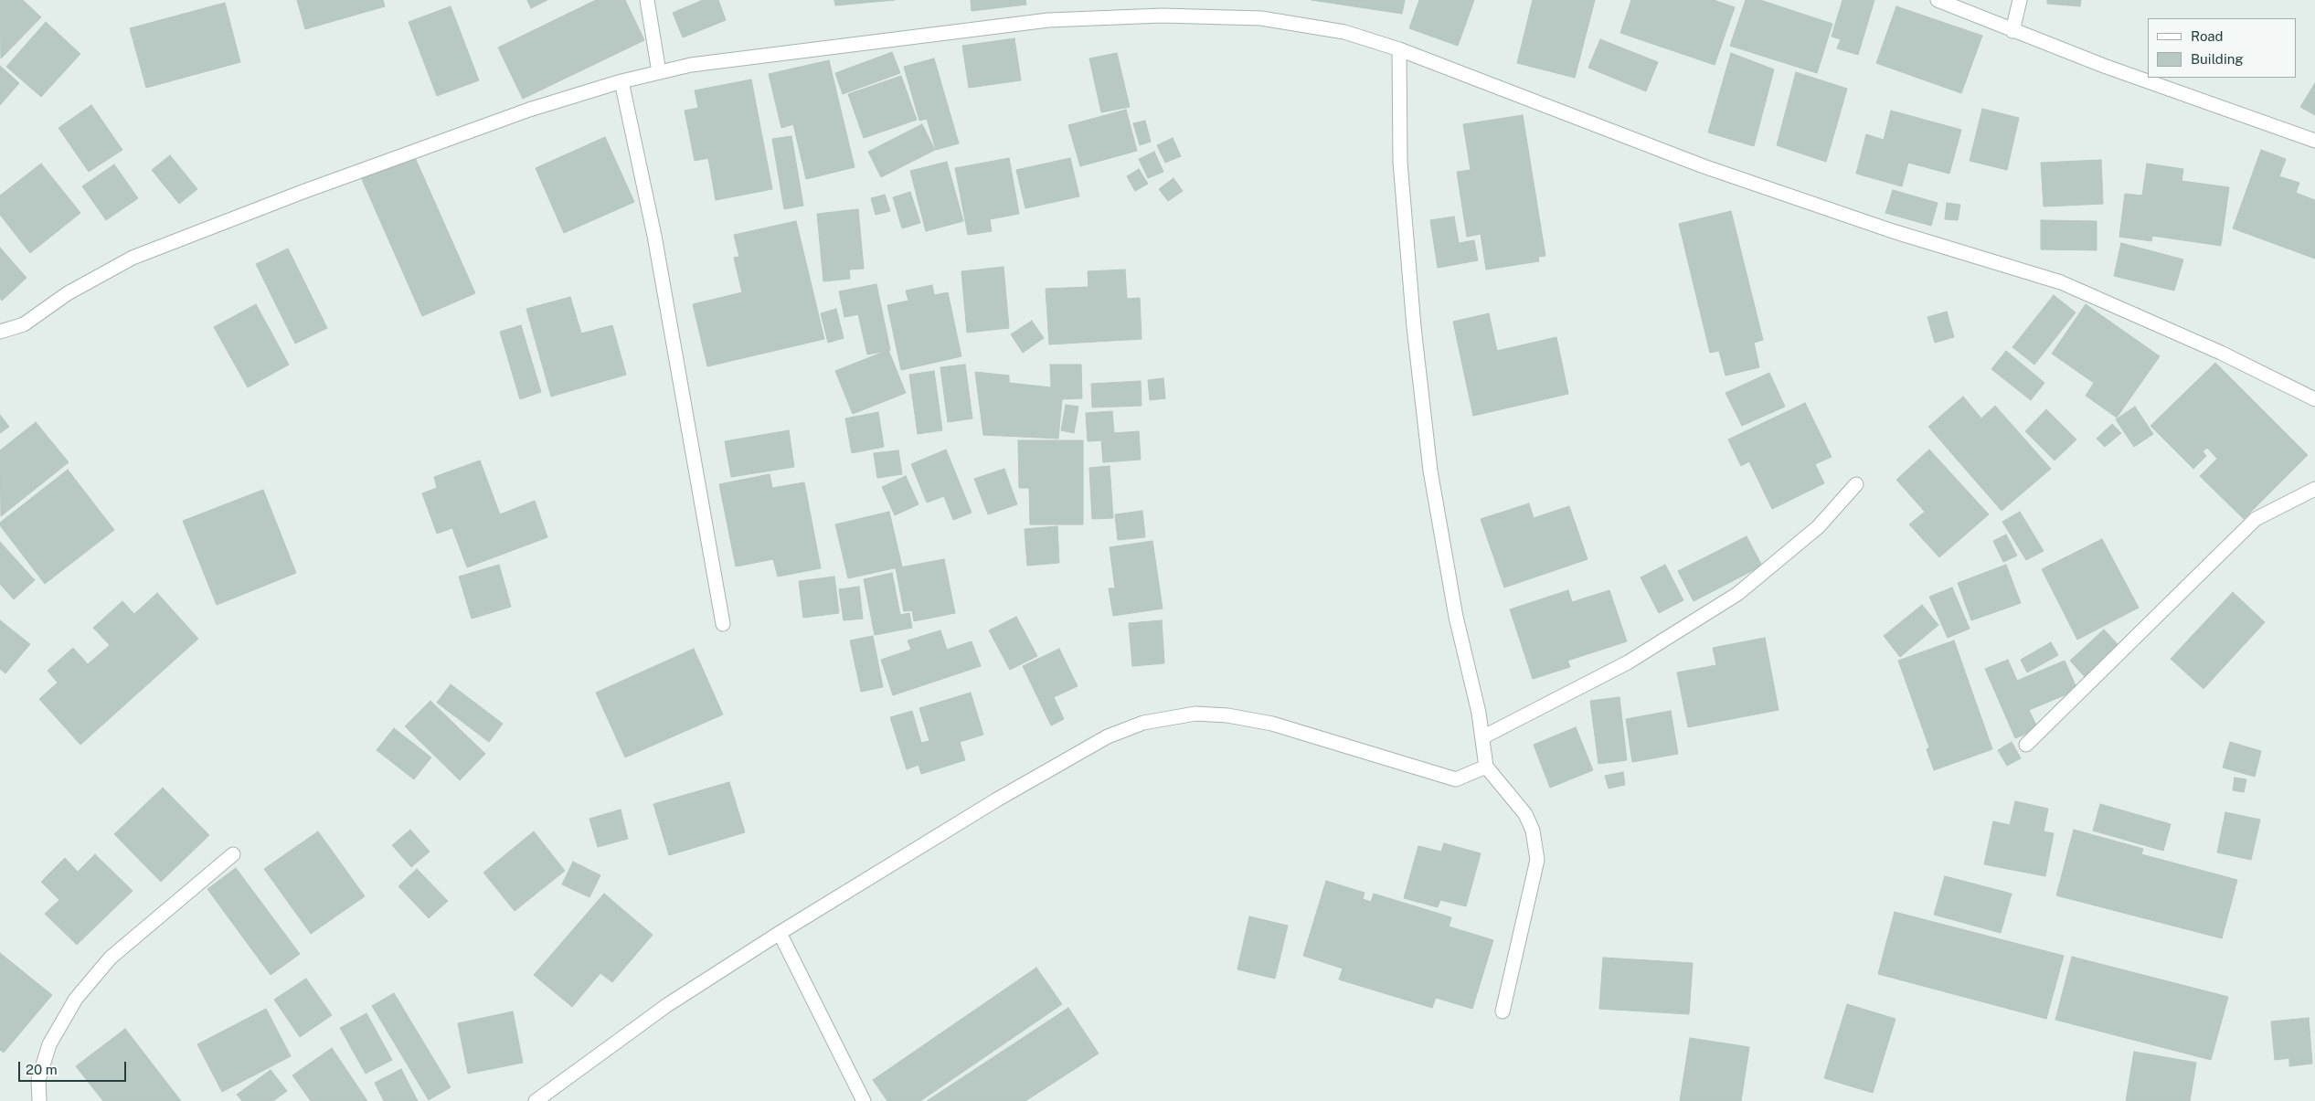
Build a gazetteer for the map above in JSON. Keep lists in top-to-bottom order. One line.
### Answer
{"legend":["Road","Building"],"scale_bar":"20 m"}
